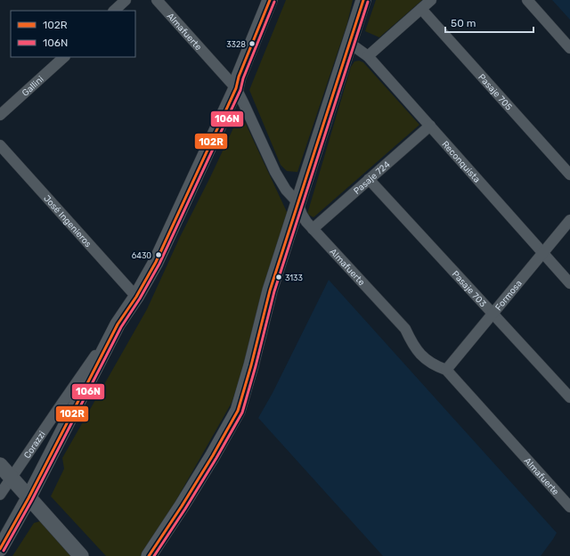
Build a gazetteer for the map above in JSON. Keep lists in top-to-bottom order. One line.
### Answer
{"streets":{"street":["Almafuerte","Gallini","Pasaje 705","Reconquista","Pasaje 724","José Ingenieros","Pasaje 703","Formosa","Corazzi"]},"crossings":[["Almafuerte","Pasaje 724"],["Almafuerte","Formosa"],["Reconquista","Pasaje 724"],["Reconquista","Formosa"],["Pasaje 724","Pasaje 703"],["Pasaje 703","Formosa"]],"places":["3328","6430","3133"],"lines":["transit line 102R","transit line 106N"],"legend":["102R","106N"],"scale_bar":"50 m"}
